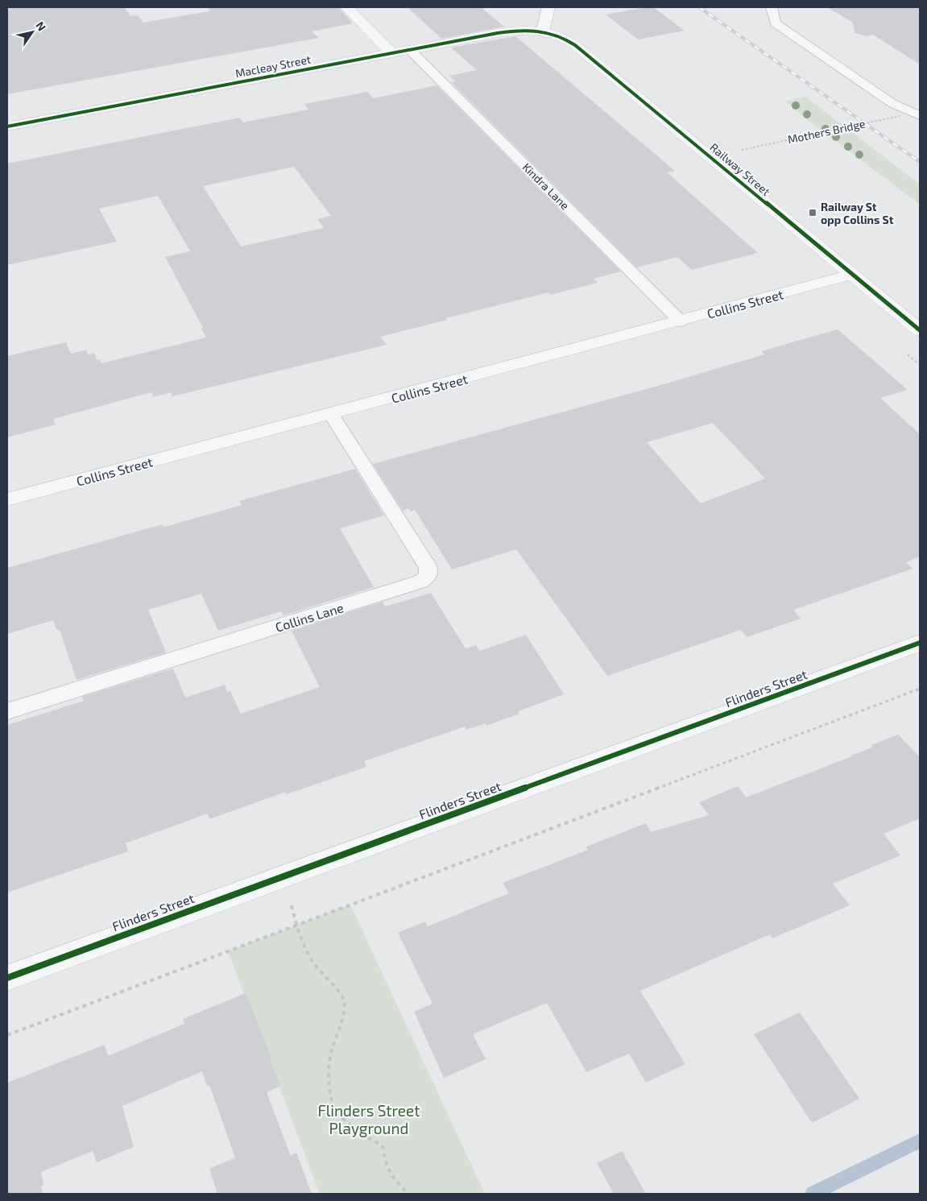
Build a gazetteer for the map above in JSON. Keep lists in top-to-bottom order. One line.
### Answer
{"streets":{"street":["Macleay Street","Railway Street","Collins Street","Flinders Street"],"lane":["Kindra Lane","Collins Lane"],"path":["Mothers Bridge"]},"crossings":[["Macleay Street","Railway Street"],["Macleay Street","Kindra Lane"],["Railway Street","Collins Street"],["Kindra Lane","Collins Street"],["Collins Street","Collins Lane"]],"parks":["Flinders Street Playground"],"places":{"transit":["Railway St opp Collins St"]},"north":"top right"}
